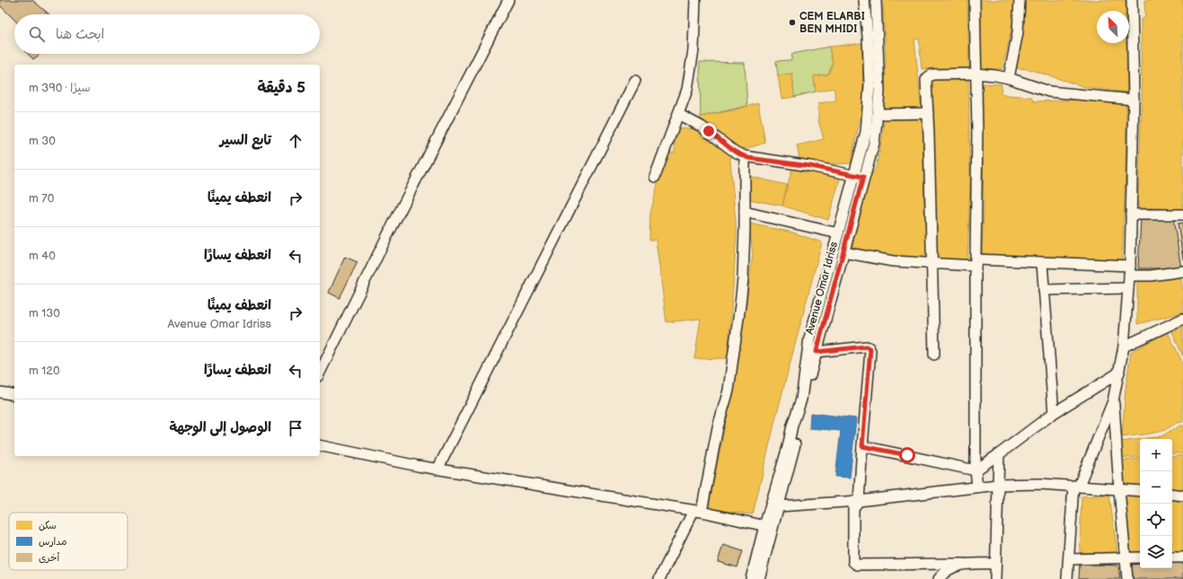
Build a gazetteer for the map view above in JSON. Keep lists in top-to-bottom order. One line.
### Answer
{"streets":{"street":["Avenue Omar Idriss"]},"places":["CEM ELARBI BEN MHIDI"],"legend":["سكن","مدارس","أخرى"],"north":"top left","page":{"search":"ابحث هنا","heading":["5 دقيقة","سيرًا · 390 m"],"list":[["تابع السير","30 m"],["انعطف يمينًا","70 m"],["انعطف يسارًا","40 m"],["انعطف يمينًا","Avenue Omar Idriss","130 m"],["انعطف يسارًا","120 m"],"الوصول إلى الوجهة"],"map_buttons":["+","−"]}}
